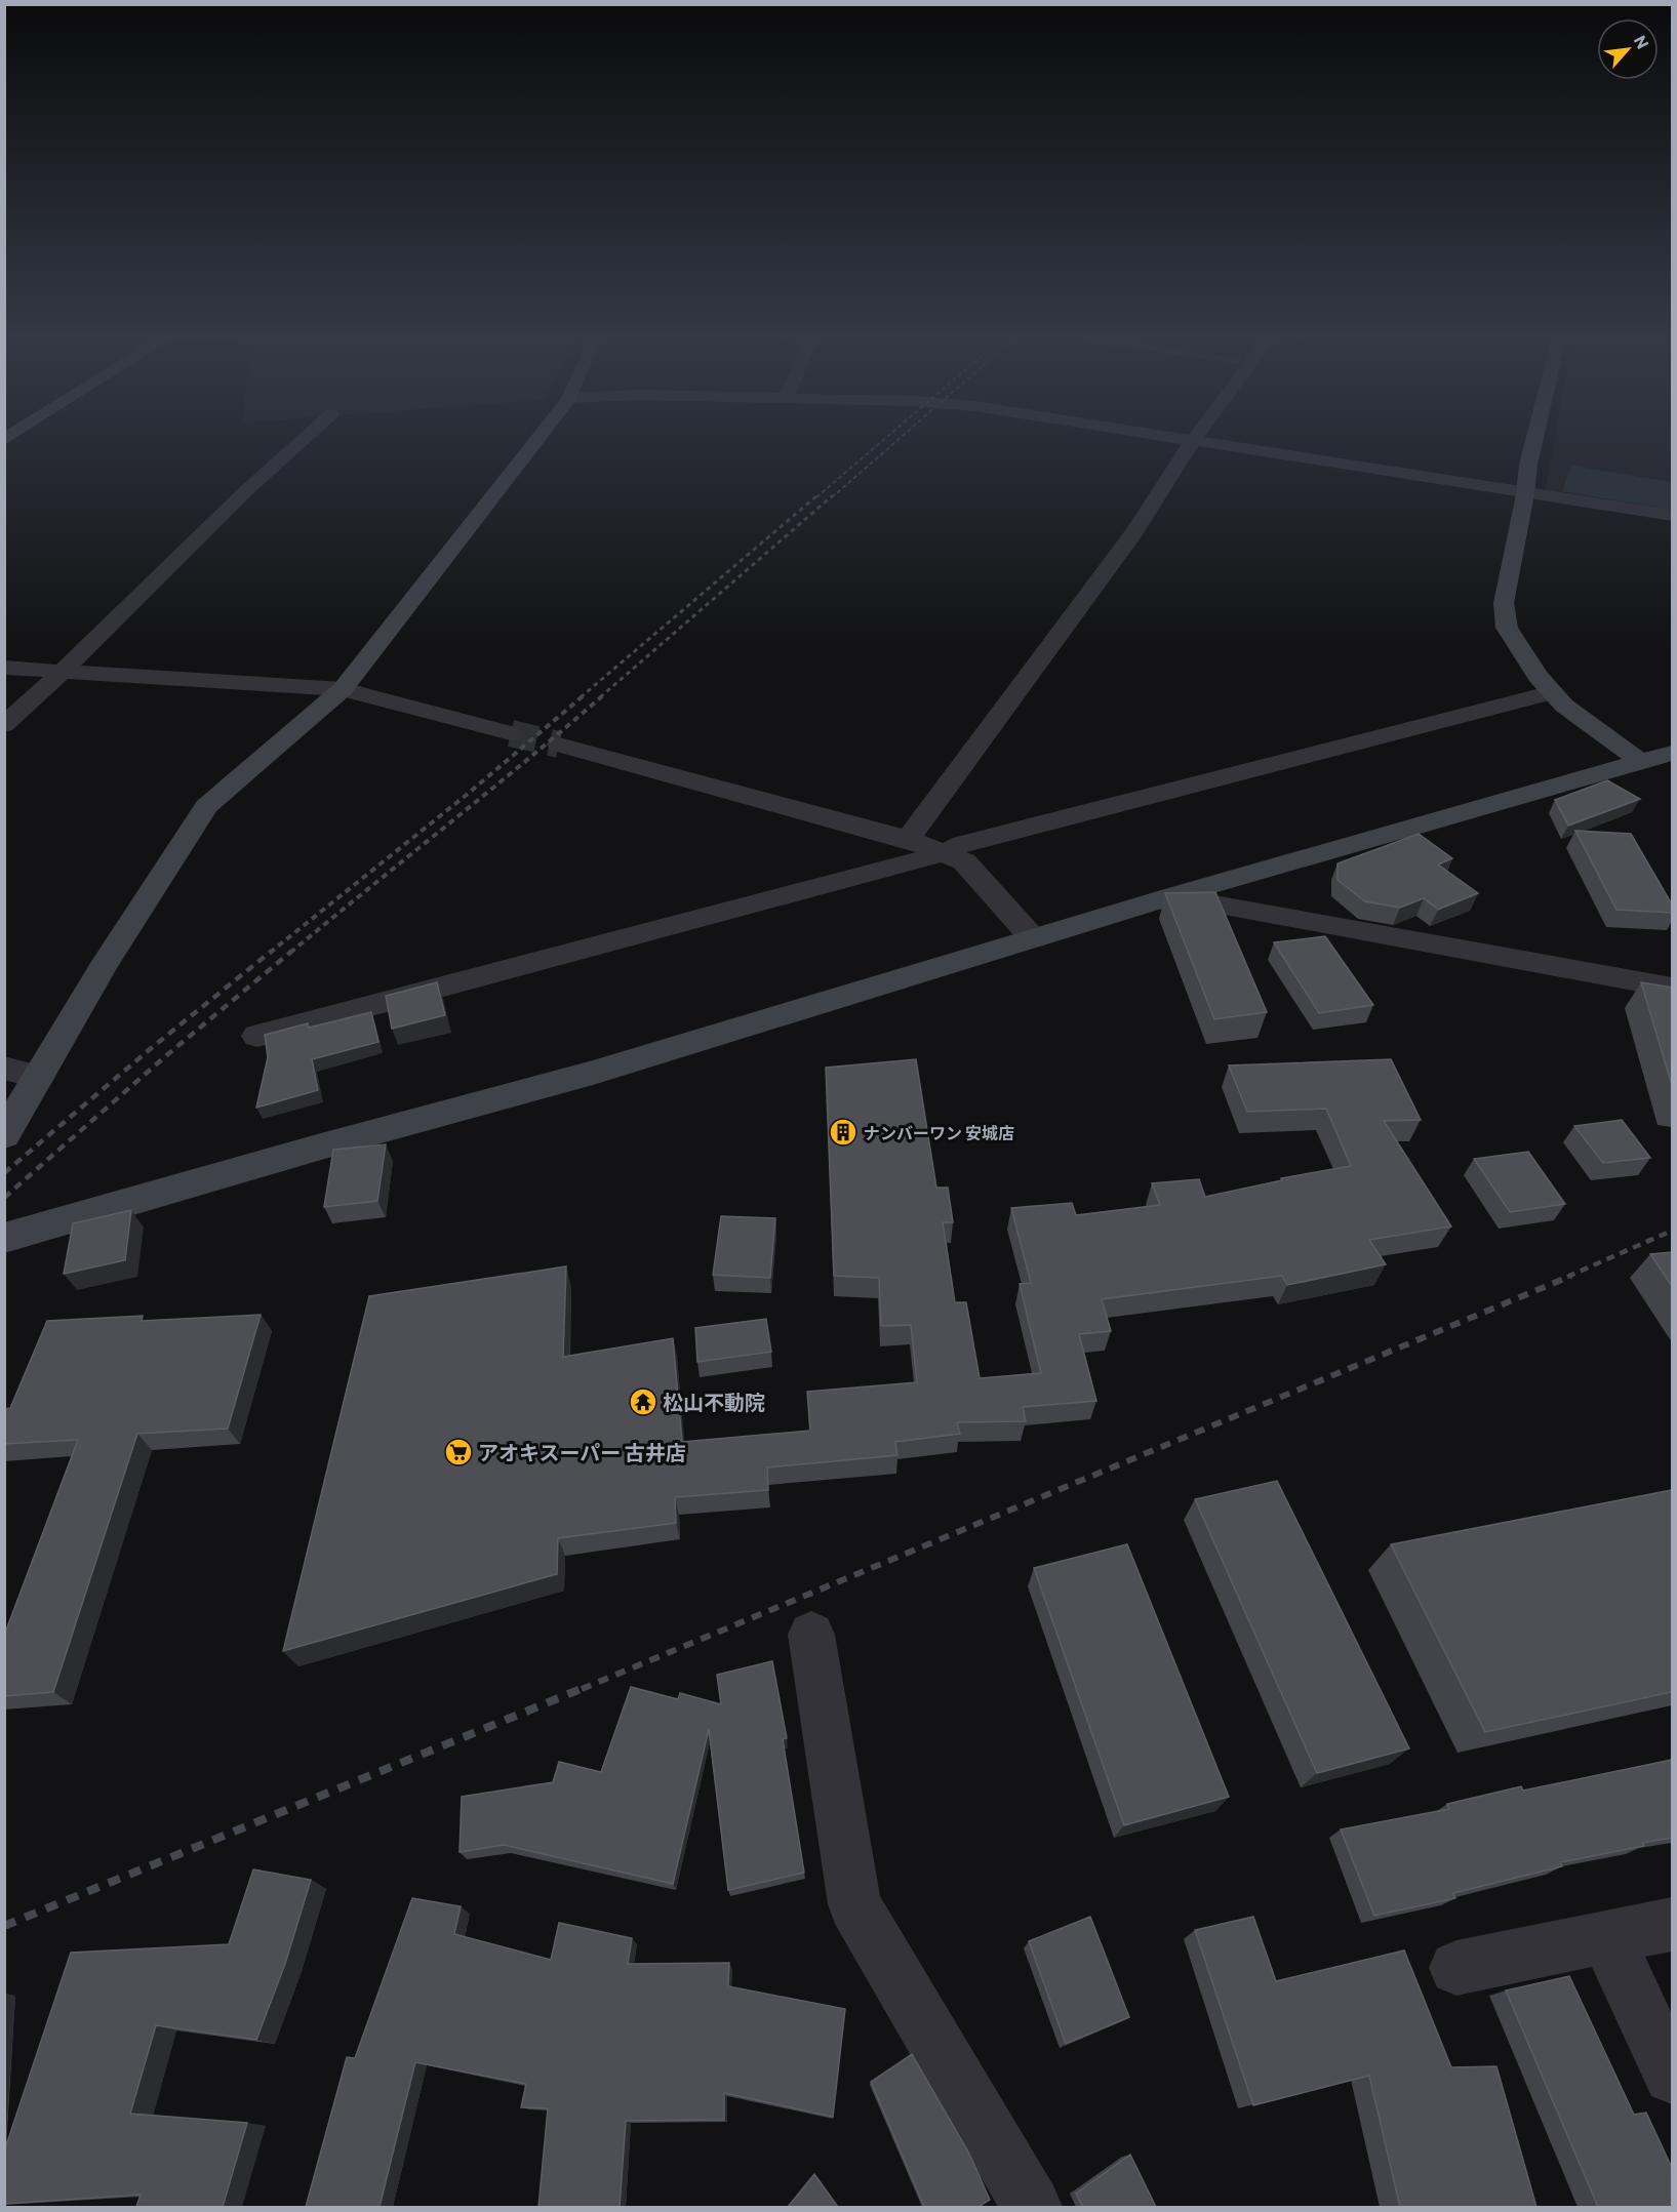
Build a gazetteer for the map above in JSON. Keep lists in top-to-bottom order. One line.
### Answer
{"places":{"building":["ナンバーワン 安城店"],"temple":["松山不動院"],"supermarket":["アオキスーパー 古井店"]},"north":"top right"}
